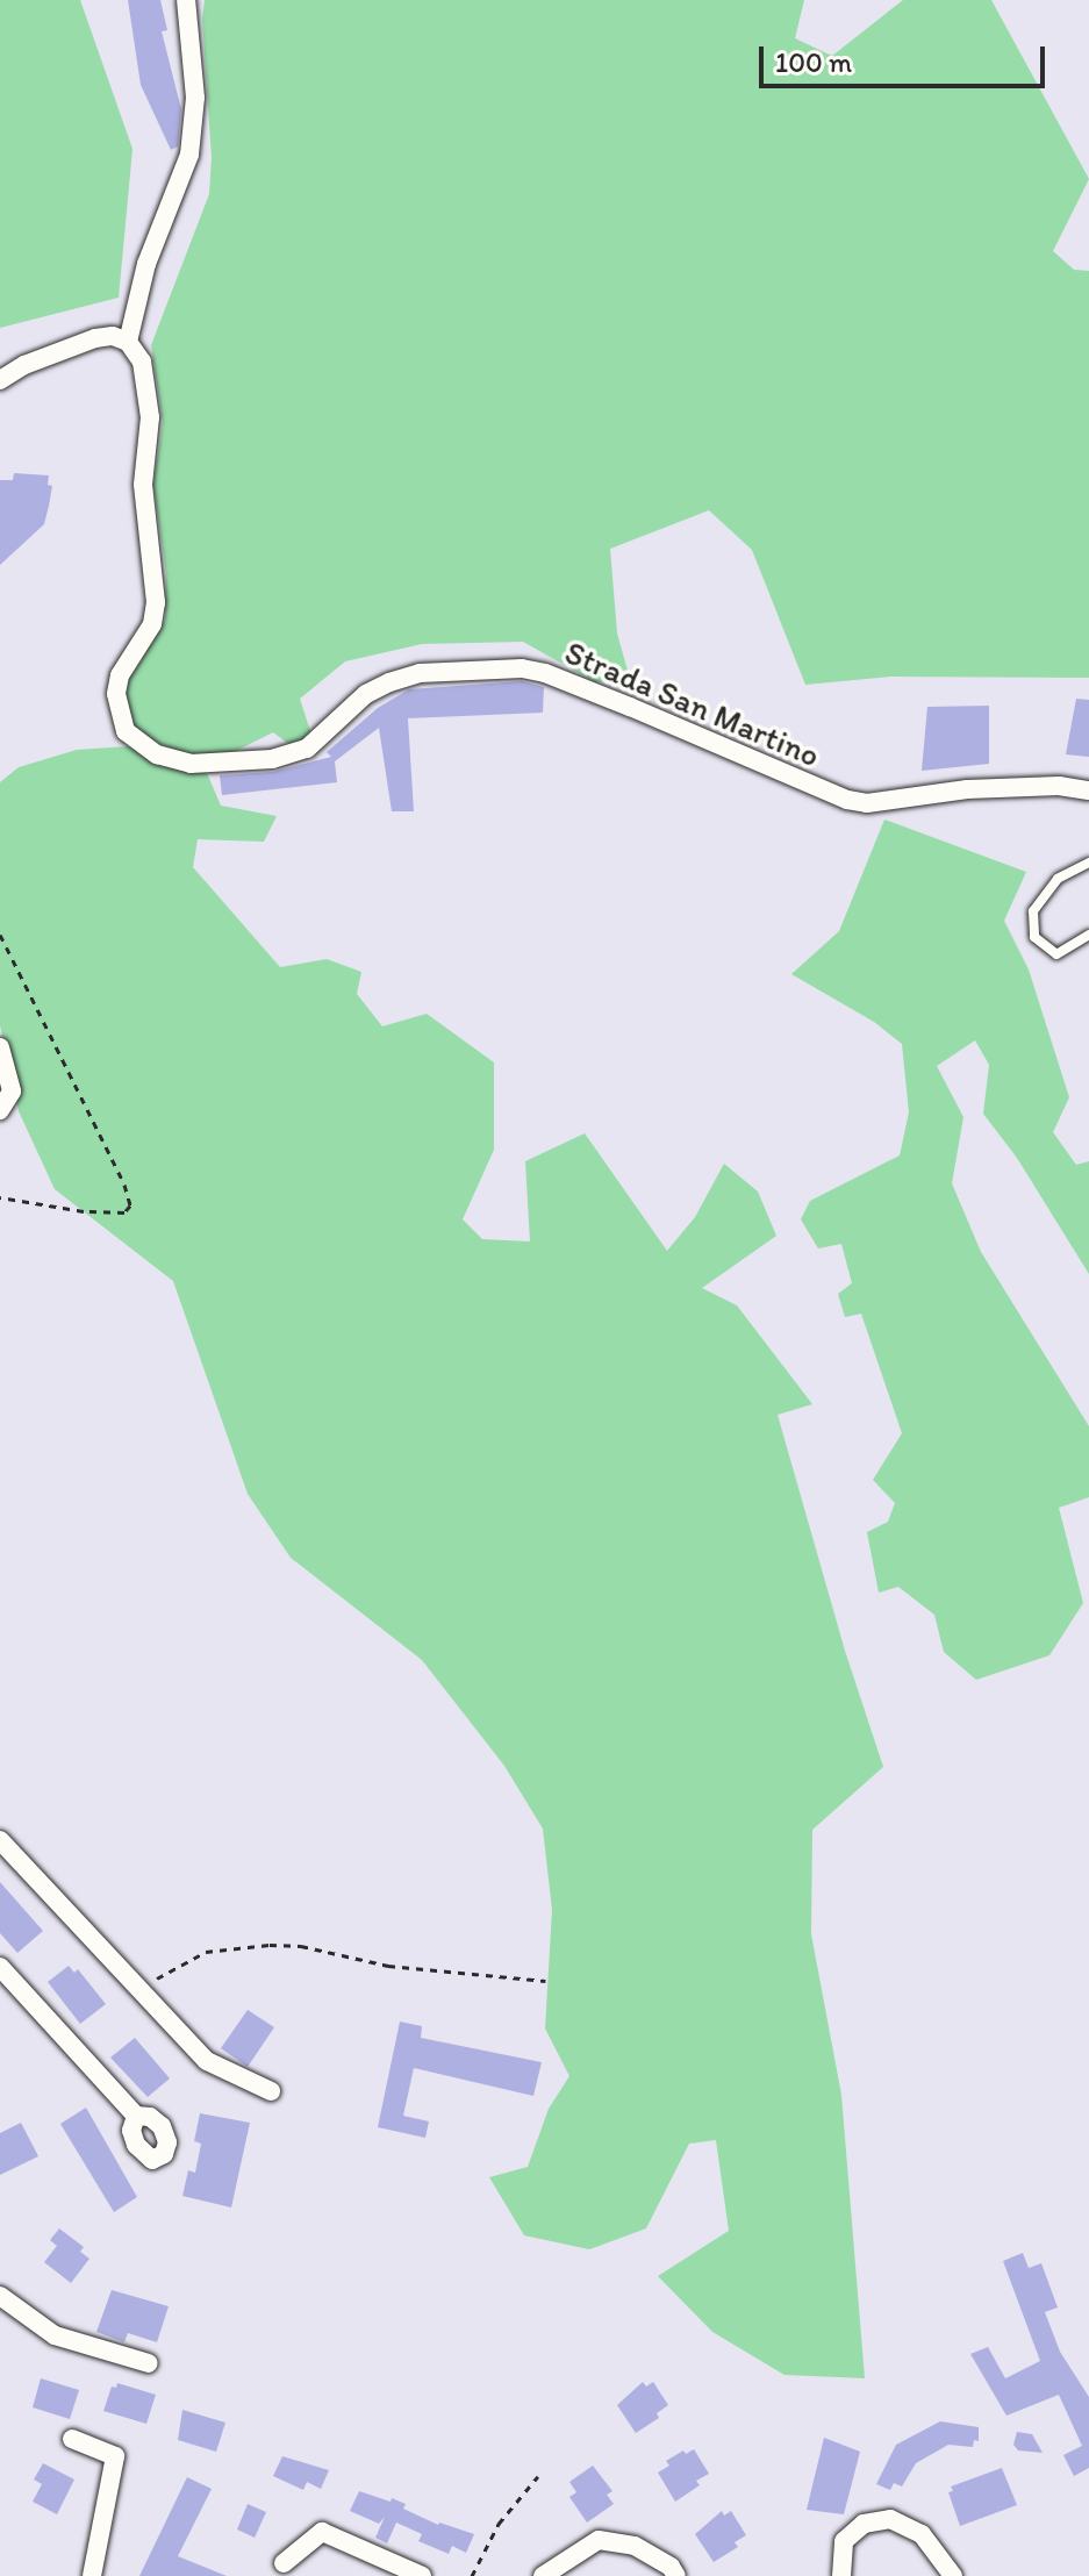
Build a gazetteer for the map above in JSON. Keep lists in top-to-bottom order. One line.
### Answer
{"streets":{"street":["Strada San Martino"]},"scale_bar":"100 m"}
